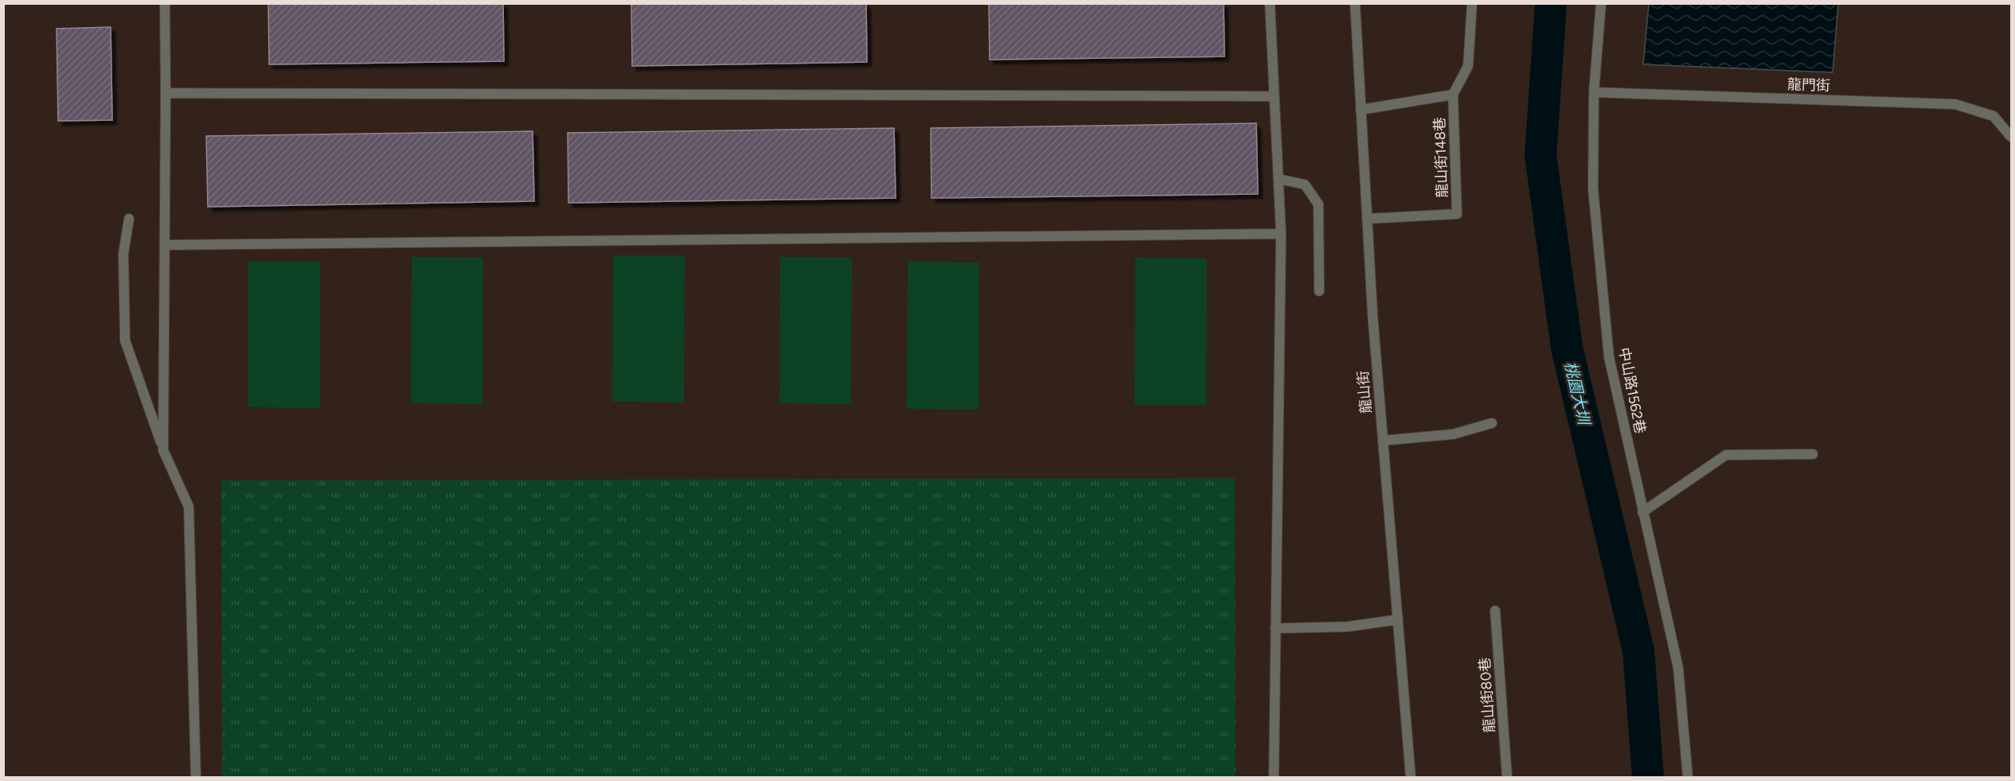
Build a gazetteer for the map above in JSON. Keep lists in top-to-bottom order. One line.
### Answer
{"streets":{"lane":["龍門街","龍山街148巷","中山路1562巷","龍山街","龍山街80巷"]},"crossings":[["龍門街","中山路1562巷"],["龍山街148巷","龍山街"]],"water":["桃園大圳"]}
